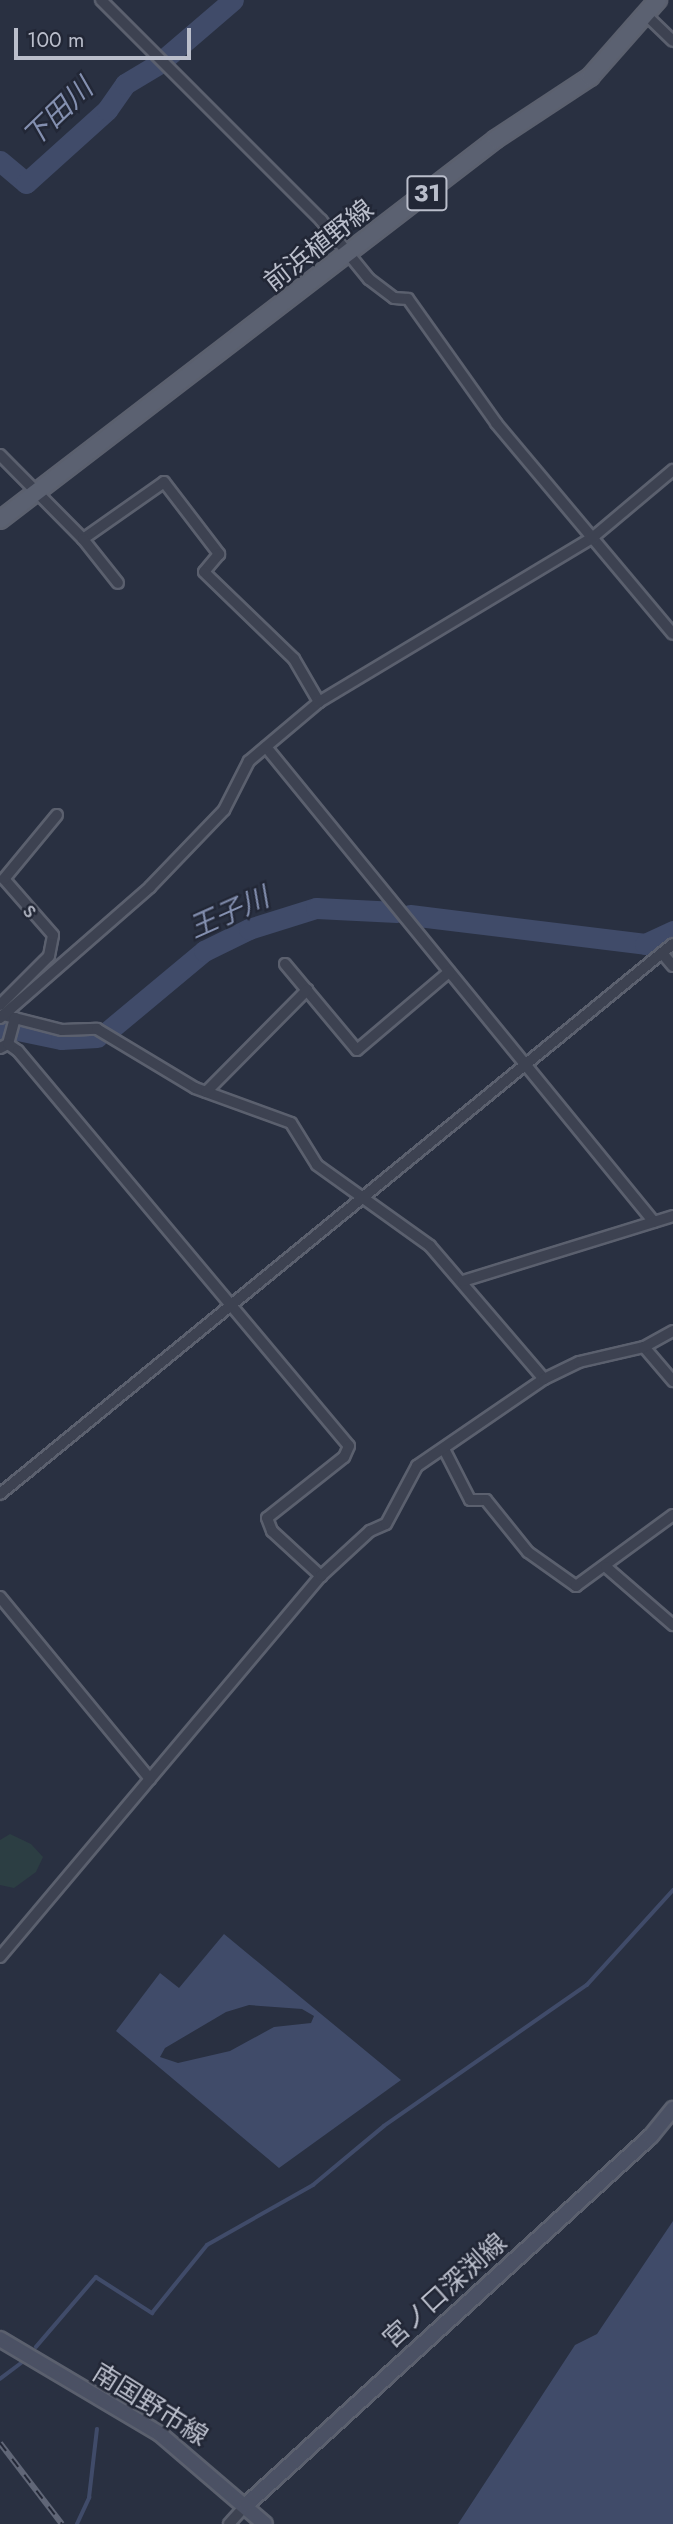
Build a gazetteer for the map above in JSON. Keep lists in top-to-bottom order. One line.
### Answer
{"streets":{"main road":["31","前浜植野線","宮ノ口深渕線","南国野市線"],"street":["s"]},"crossings":[["宮ノ口深渕線","南国野市線"]],"water":["下田川","王子川"],"scale_bar":"100 m"}
